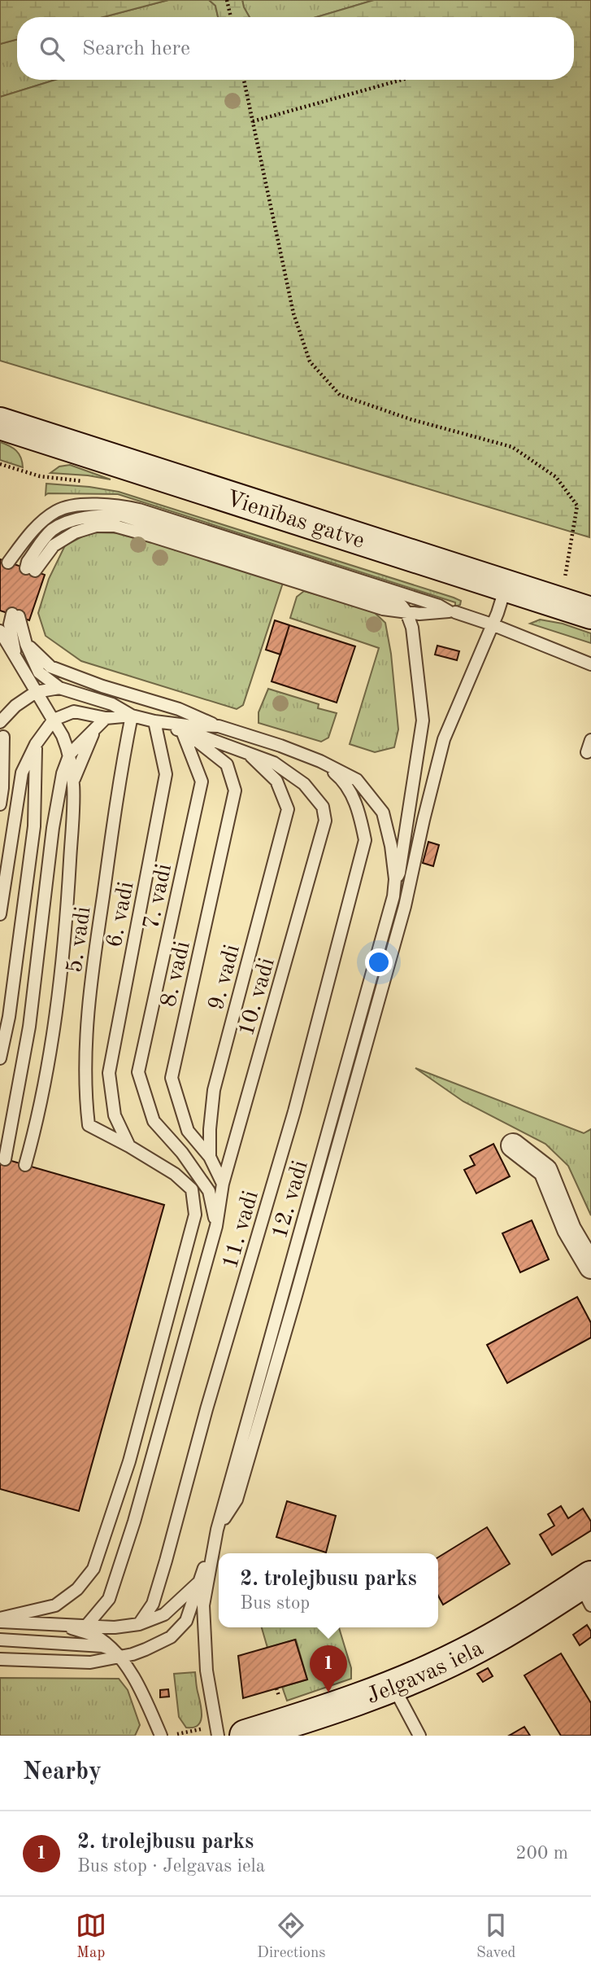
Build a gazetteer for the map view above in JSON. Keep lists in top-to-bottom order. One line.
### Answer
{"streets":{"main road":["Vienības gatve","Jelgavas iela"],"lane":["7. vadi","6. vadi","5. vadi","8. vadi","9. vadi","10. vadi","12. vadi","11. vadi"]},"crossings":[["7. vadi","8. vadi"],["7. vadi","10. vadi"],["6. vadi","5. vadi"],["8. vadi","9. vadi"],["9. vadi","10. vadi"]],"page":{"search":"Search here","popup":["2. trolejbusu parks","Bus stop"],"pins":"1","heading":"Nearby","list":[{"mark":"1","name":"2. trolejbusu parks","note":"Bus stop · Jelgavas iela","value":"200 m"}],"nav":["Map","Directions","Saved"]}}
